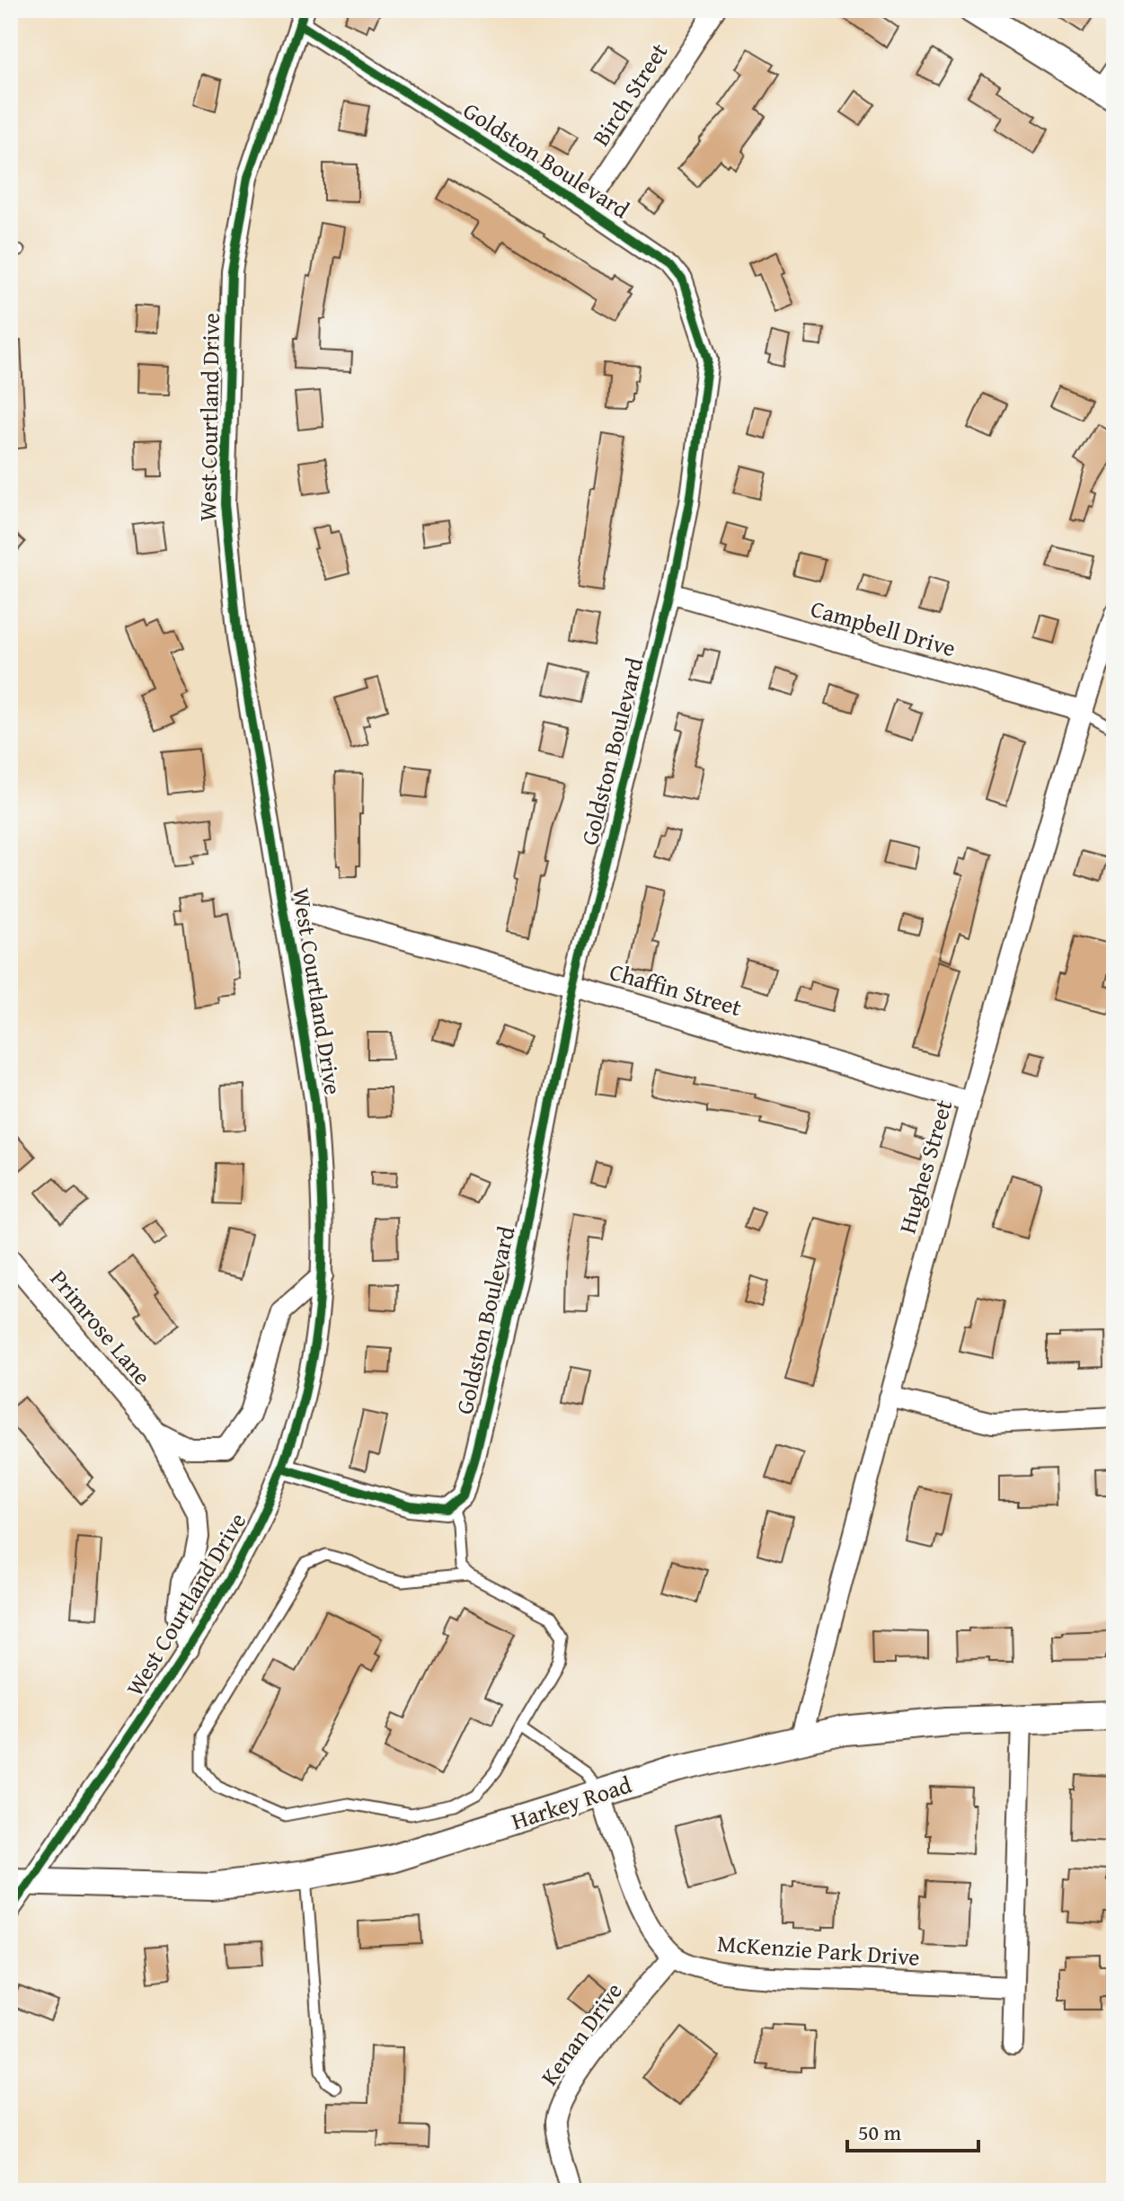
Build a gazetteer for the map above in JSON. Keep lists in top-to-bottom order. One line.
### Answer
{"streets":{"street":["Birch Street","Goldston Boulevard","West Courtland Drive","Campbell Drive","Chaffin Street","Hughes Street","Primrose Lane","Harkey Road","McKenzie Park Drive","Kenan Drive"]},"crossings":[["Birch Street","Goldston Boulevard"],["Goldston Boulevard","West Courtland Drive"],["Goldston Boulevard","Campbell Drive"],["Goldston Boulevard","Chaffin Street"],["West Courtland Drive","Chaffin Street"],["West Courtland Drive","Primrose Lane"],["West Courtland Drive","Harkey Road"],["Campbell Drive","Hughes Street"],["Chaffin Street","Hughes Street"],["Hughes Street","Harkey Road"],["McKenzie Park Drive","Kenan Drive"]],"scale_bar":"50 m"}
